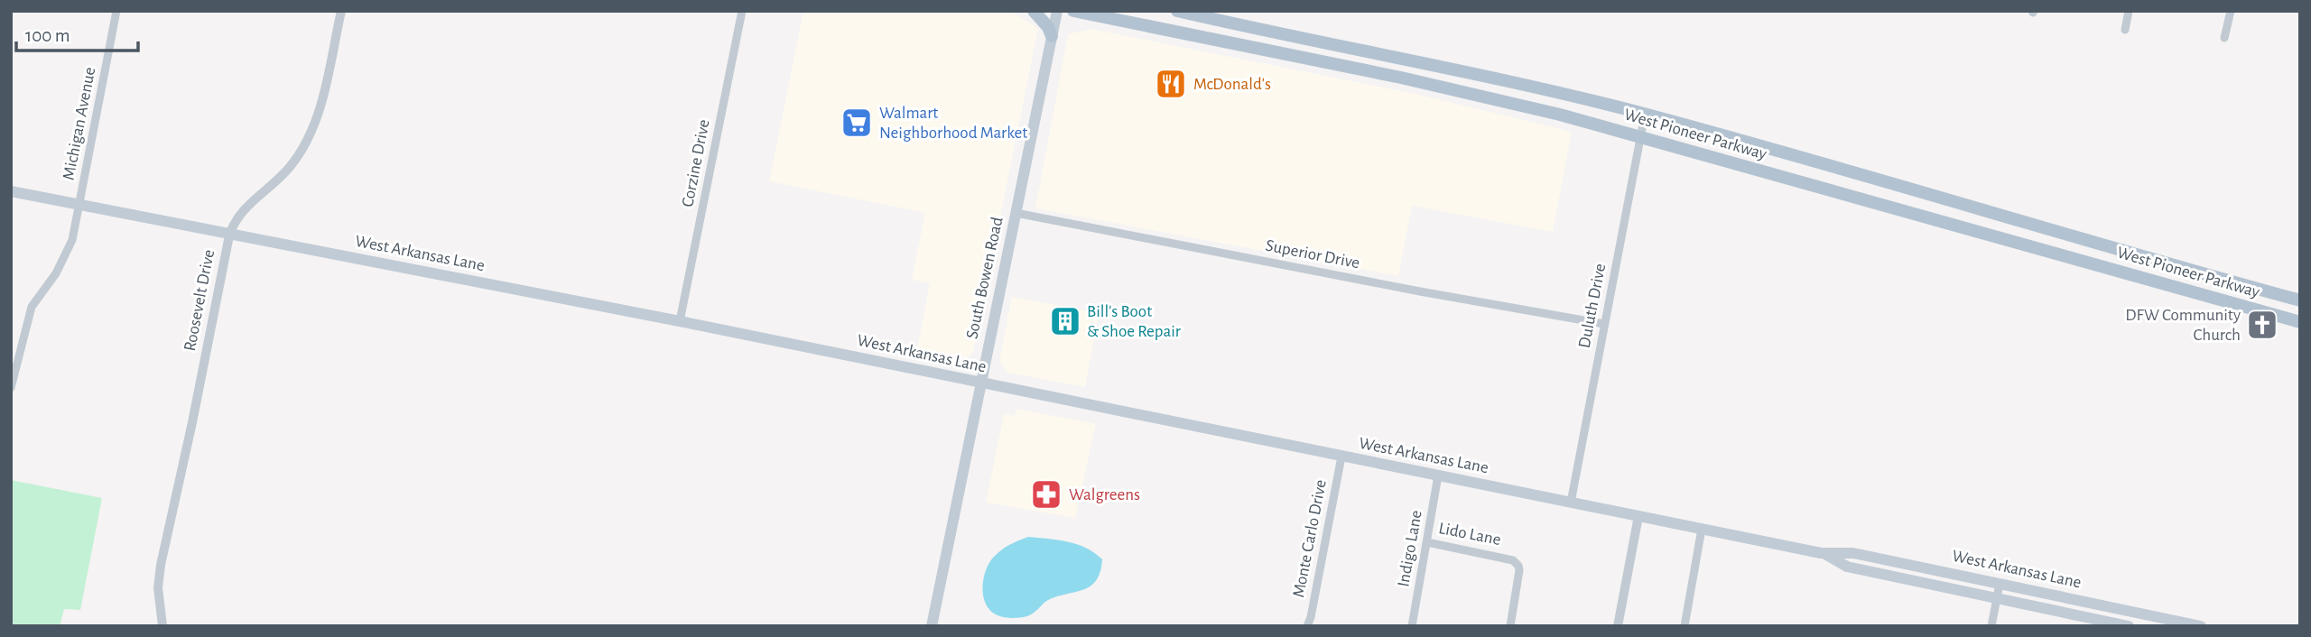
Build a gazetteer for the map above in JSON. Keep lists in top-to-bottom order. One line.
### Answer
{"streets":{"main road":["West Pioneer Parkway","West Arkansas Lane","South Bowen Road"],"street":["Michigan Avenue","Corzine Drive","Superior Drive","Roosevelt Drive","Duluth Drive","Lido Lane","Monte Carlo Drive","Indigo Lane"]},"crossings":[["Michigan Avenue","West Arkansas Lane"],["West Pioneer Parkway","Duluth Drive"],["Corzine Drive","West Arkansas Lane"],["West Arkansas Lane","South Bowen Road"],["West Arkansas Lane","Roosevelt Drive"],["West Arkansas Lane","Duluth Drive"],["West Arkansas Lane","Monte Carlo Drive"],["West Arkansas Lane","Indigo Lane"],["Superior Drive","South Bowen Road"],["Superior Drive","Duluth Drive"],["Lido Lane","Indigo Lane"]],"places":{"restaurant":["McDonald's"],"supermarket":["Walmart Neighborhood Market"],"building":["Bill's Boot & Shoe Repair"],"church":["DFW Community Church"],"pharmacy":["Walgreens"]},"scale_bar":"100 m"}
